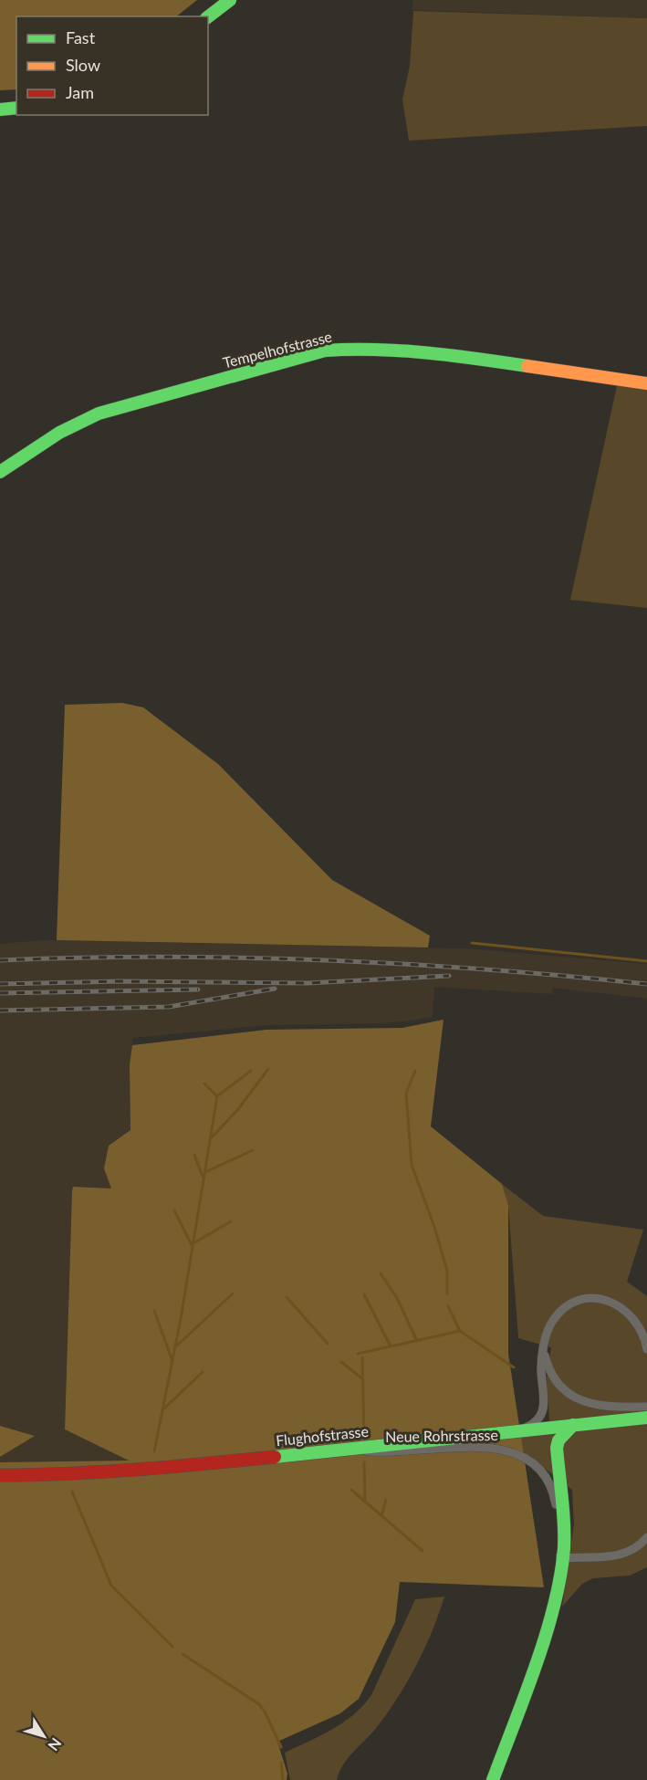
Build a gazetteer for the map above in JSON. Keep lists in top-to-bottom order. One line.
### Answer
{"streets":{"street":["Tempelhofstrasse","Flughofstrasse","Neue Rohrstrasse"]},"crossings":[["Flughofstrasse","Neue Rohrstrasse"]],"legend":["Fast","Slow","Jam"],"north":"bottom right"}
